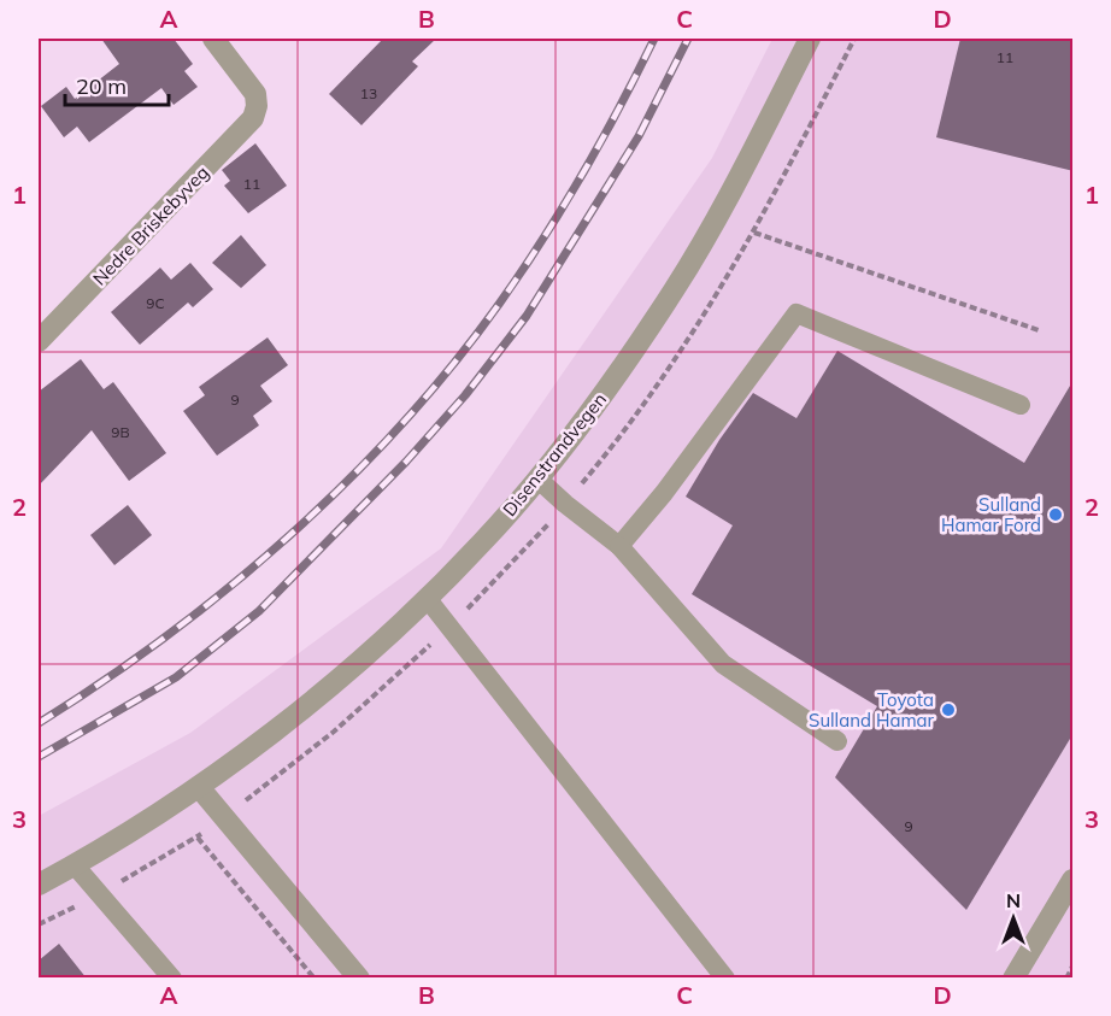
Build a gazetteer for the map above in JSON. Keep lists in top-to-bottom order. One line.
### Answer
{"streets":{"street":["Nedre Briskebyveg","Disenstrandvegen"]},"places":["Sulland Hamar Ford","Toyota Sulland Hamar"],"house_numbers":["11","13","11","9C","9","9B","9"],"scale_bar":"20 m","north":"top","grid":{"columns":["A","B","C","D"],"rows":["1","2","3"]}}
